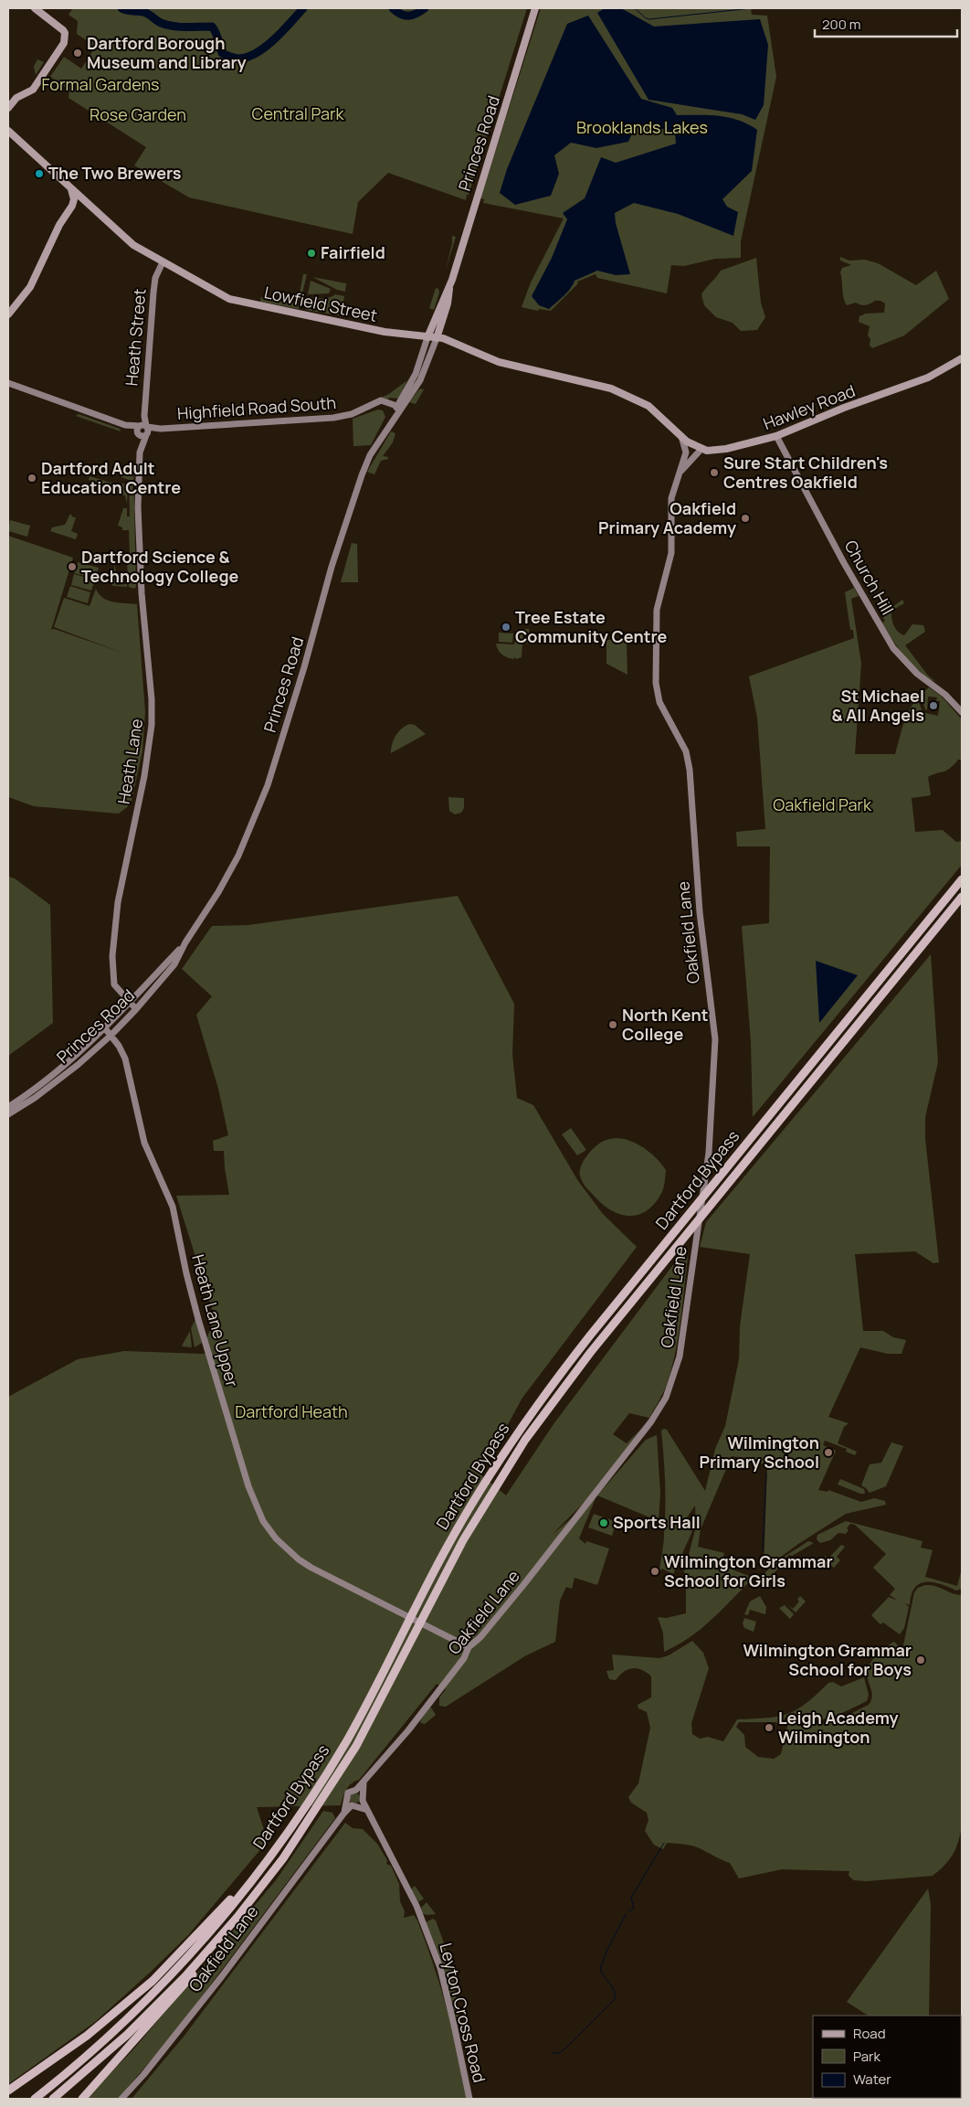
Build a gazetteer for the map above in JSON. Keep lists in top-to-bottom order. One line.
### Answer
{"streets":{"highway":["Dartford Bypass"],"main road":["Princes Road","Lowfield Street","Hawley Road"],"street":["Heath Street","Highfield Road South","Church Hill","Heath Lane","Oakfield Lane","Heath Lane Upper","Leyton Cross Road"]},"crossings":[["Princes Road","Lowfield Street"],["Princes Road","Highfield Road South"],["Princes Road","Heath Lane"],["Princes Road","Heath Lane Upper"],["Lowfield Street","Heath Street"],["Lowfield Street","Oakfield Lane"],["Heath Street","Highfield Road South"],["Heath Street","Heath Lane"],["Hawley Road","Church Hill"],["Hawley Road","Oakfield Lane"],["Highfield Road South","Heath Lane"],["Oakfield Lane","Heath Lane Upper"],["Oakfield Lane","Leyton Cross Road"]],"parks":["Formal Gardens","Central Park","Rose Garden","Brooklands Lakes","Oakfield Park","Dartford Heath"],"places":["Dartford Borough Museum and Library","The Two Brewers","Fairfield","Sure Start Children's Centres Oakfield","Dartford Adult Education Centre","Oakfield Primary Academy","Dartford Science & Technology College","Tree Estate Community Centre","St Michael & All Angels","North Kent College","Wilmington Primary School","Sports Hall","Wilmington Grammar School for Girls","Wilmington Grammar School for Boys","Leigh Academy Wilmington"],"legend":["Road","Park","Water"],"scale_bar":"200 m"}
